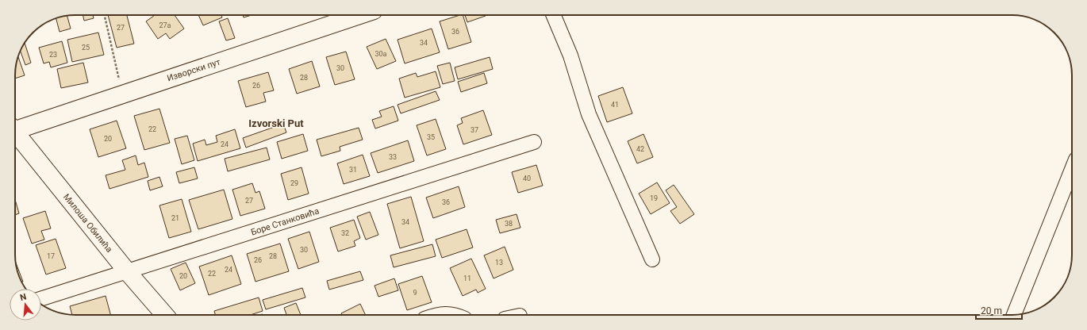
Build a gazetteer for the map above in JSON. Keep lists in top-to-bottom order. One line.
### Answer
{"streets":{"main road":["Изворски пут","Милоша Обилића"],"street":["Боре Станковића"]},"crossings":[["Боре Станковића","Милоша Обилића"]],"districts":["Izvorski Put"],"house_numbers":["27a","27","36","34","25","30a","23","30","28","26","41","22","37","35","20","24","42","33","31","40","29","19","27","36","21","34","38","32","30","17","28","26","13","24","22","20","11","9"],"scale_bar":"20 m","north":"top"}
